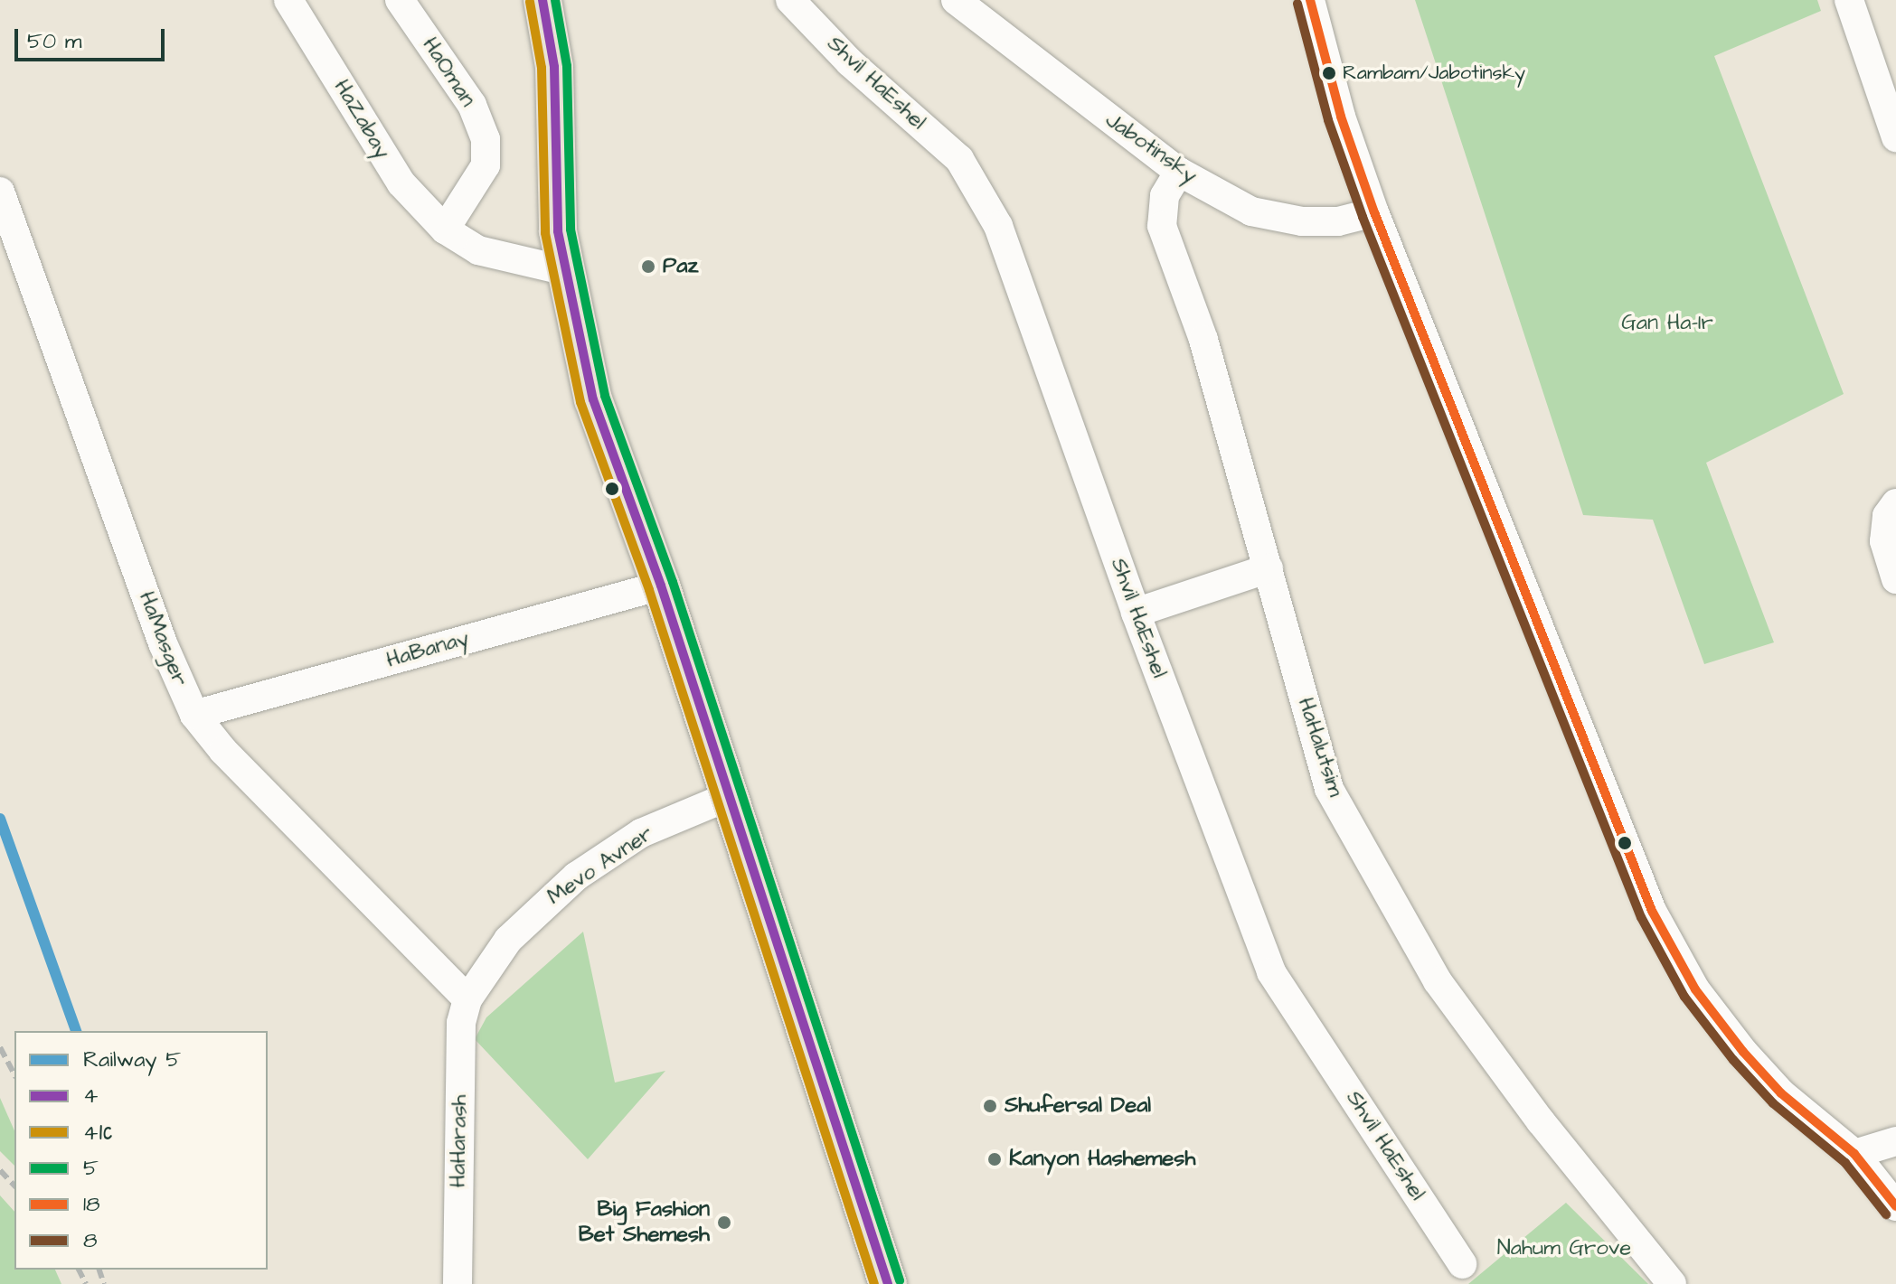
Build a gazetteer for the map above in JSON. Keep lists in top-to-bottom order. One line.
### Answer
{"streets":{"street":["HaOman","Shvil HaEshel","HaZabay","Jabotinsky","HaMasger","HaBanay","HaHalutsim","Mevo Avner","HaHarash"]},"crossings":[["HaOman","HaZabay"],["Jabotinsky","HaHalutsim"],["HaMasger","HaBanay"],["HaMasger","Mevo Avner"],["HaMasger","HaHarash"],["Mevo Avner","HaHarash"]],"parks":["Gan Ha-Ir","Nahum Grove"],"places":["Rambam/Jabotinsky","Paz","Shufersal Deal","Kanyon Hashemesh","Big Fashion Bet Shemesh"],"lines":["transit line 4","transit line 5","transit line 18","transit line 4א","transit line 8","rail line 5"],"legend":["Railway 5","4","4א","5","18","8"],"scale_bar":"50 m"}
